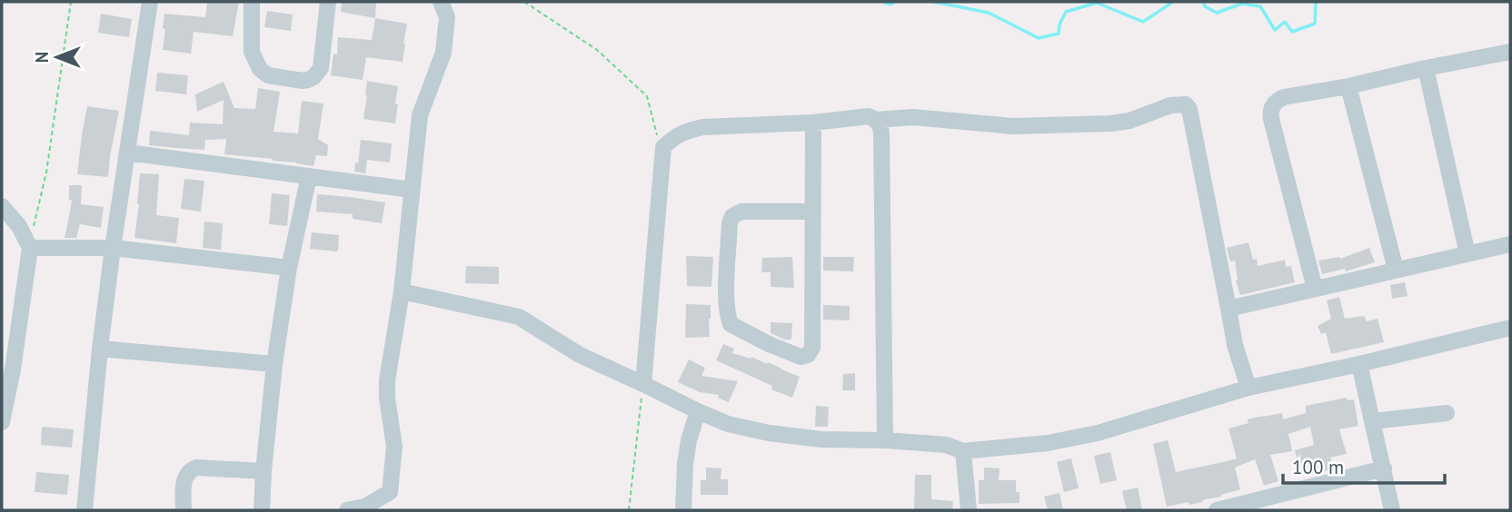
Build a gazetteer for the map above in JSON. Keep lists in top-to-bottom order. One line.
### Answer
{"scale_bar":"100 m","north":"left"}
